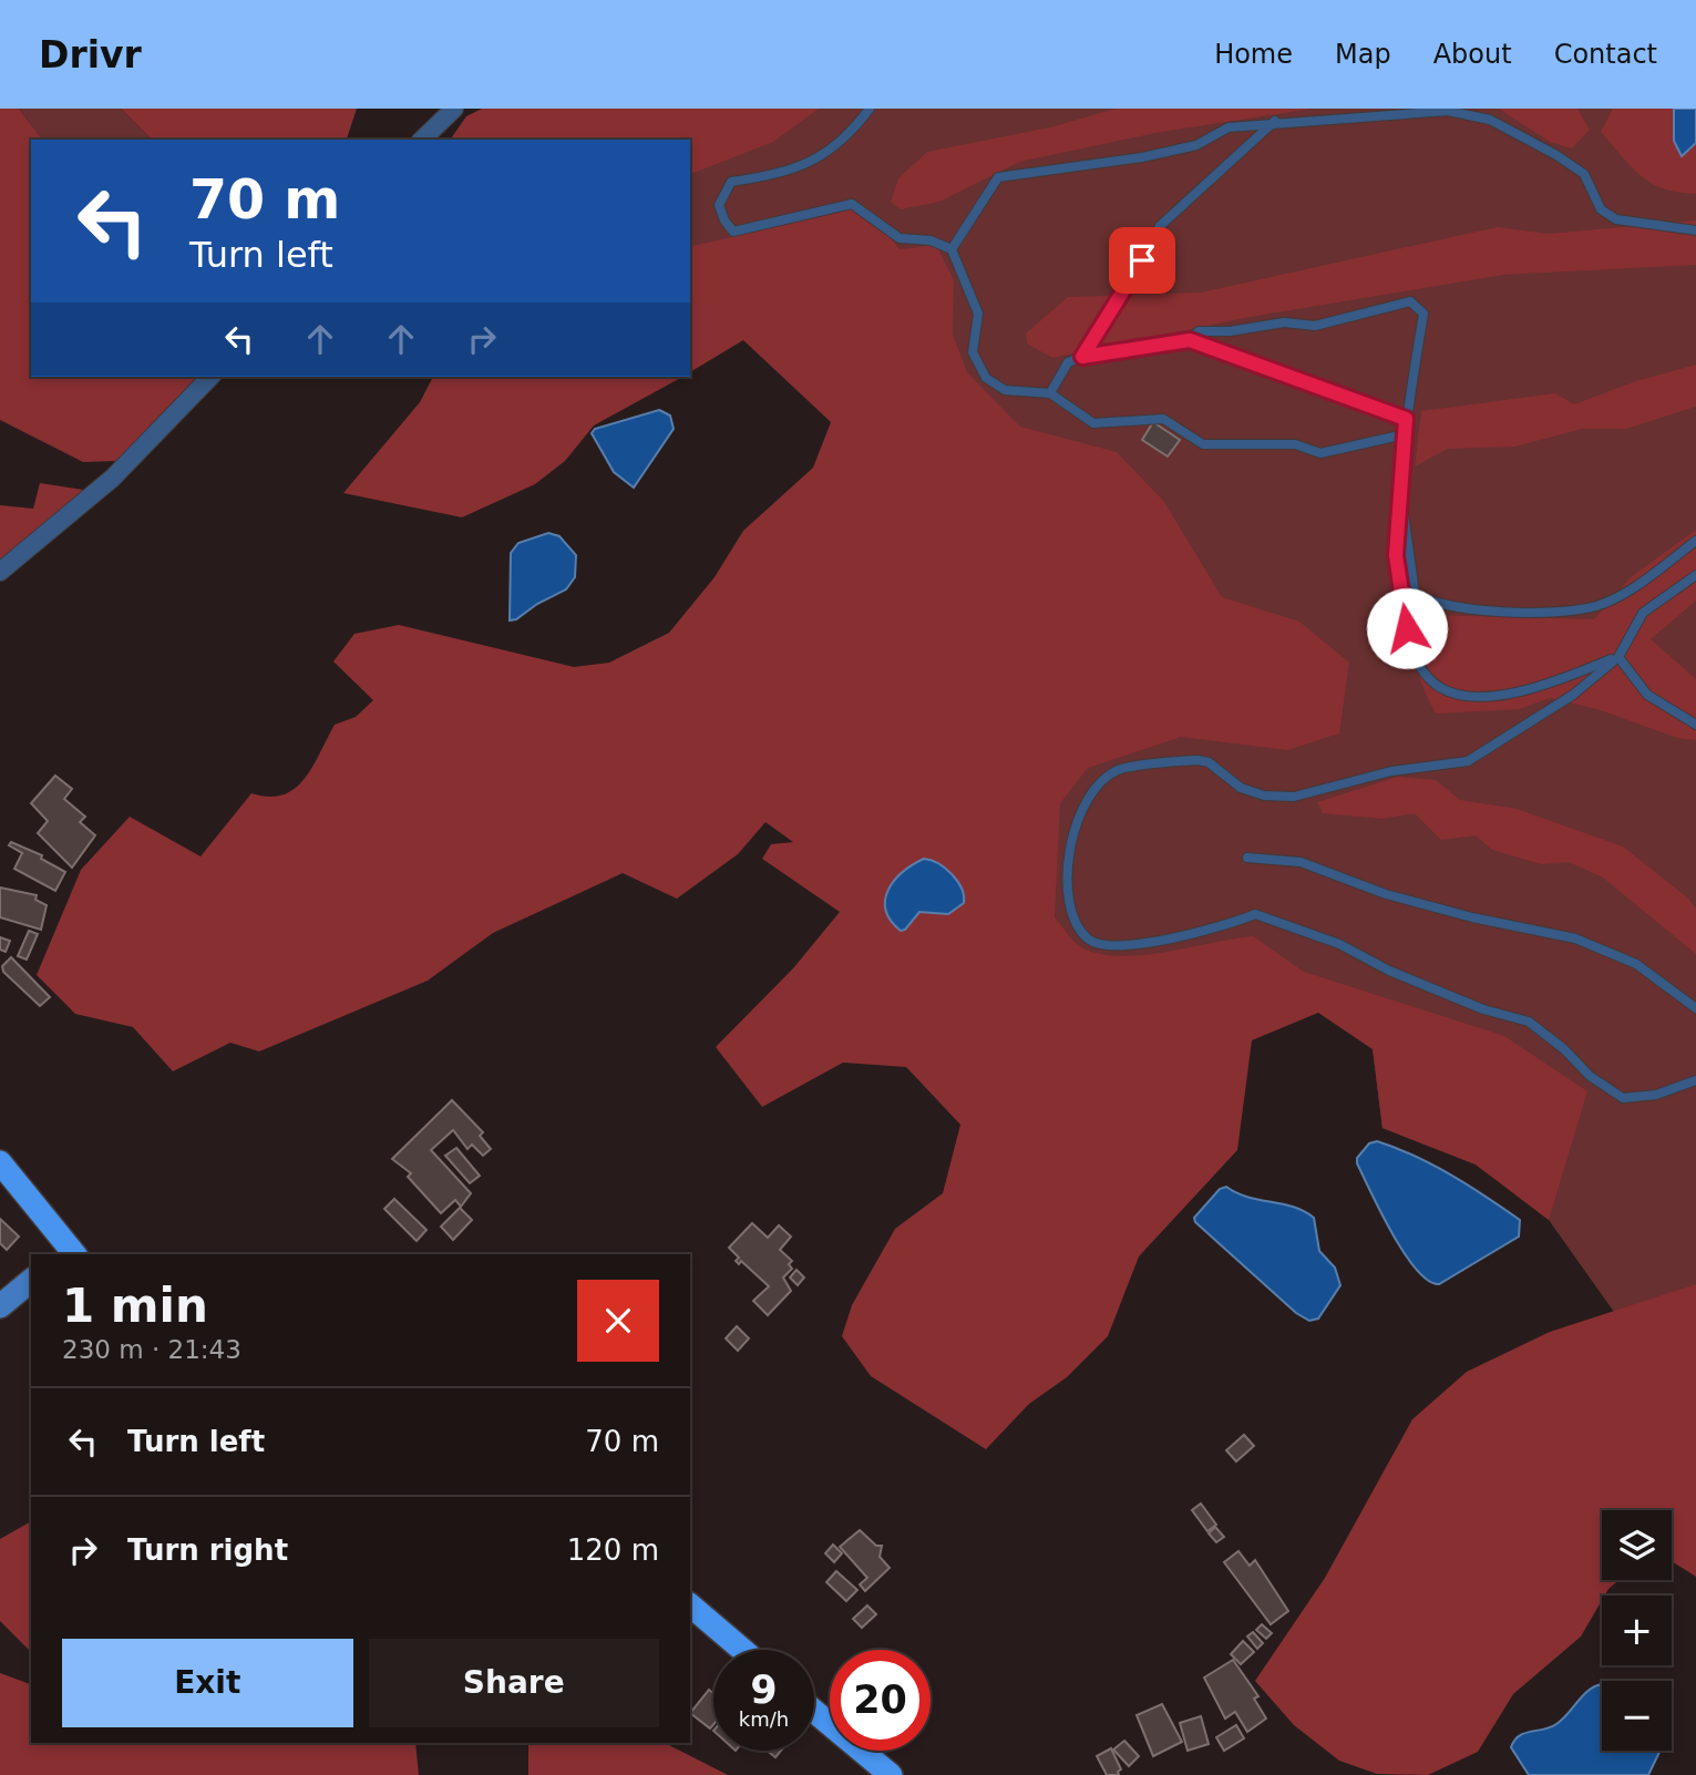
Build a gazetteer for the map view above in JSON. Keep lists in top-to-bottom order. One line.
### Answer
{"page":{"header":"Drivr","nav":["Home","Map","About","Contact"],"turn":["70 m","Turn left"],"heading":["1 min","230 m · 21:43"],"list":[{"name":"Turn left","value":"70 m"},{"name":"Turn right","value":"120 m"}],"map_buttons":["+","−"],"buttons":["Exit","Share"],"speed":"9 km/h","limit":"20"}}
